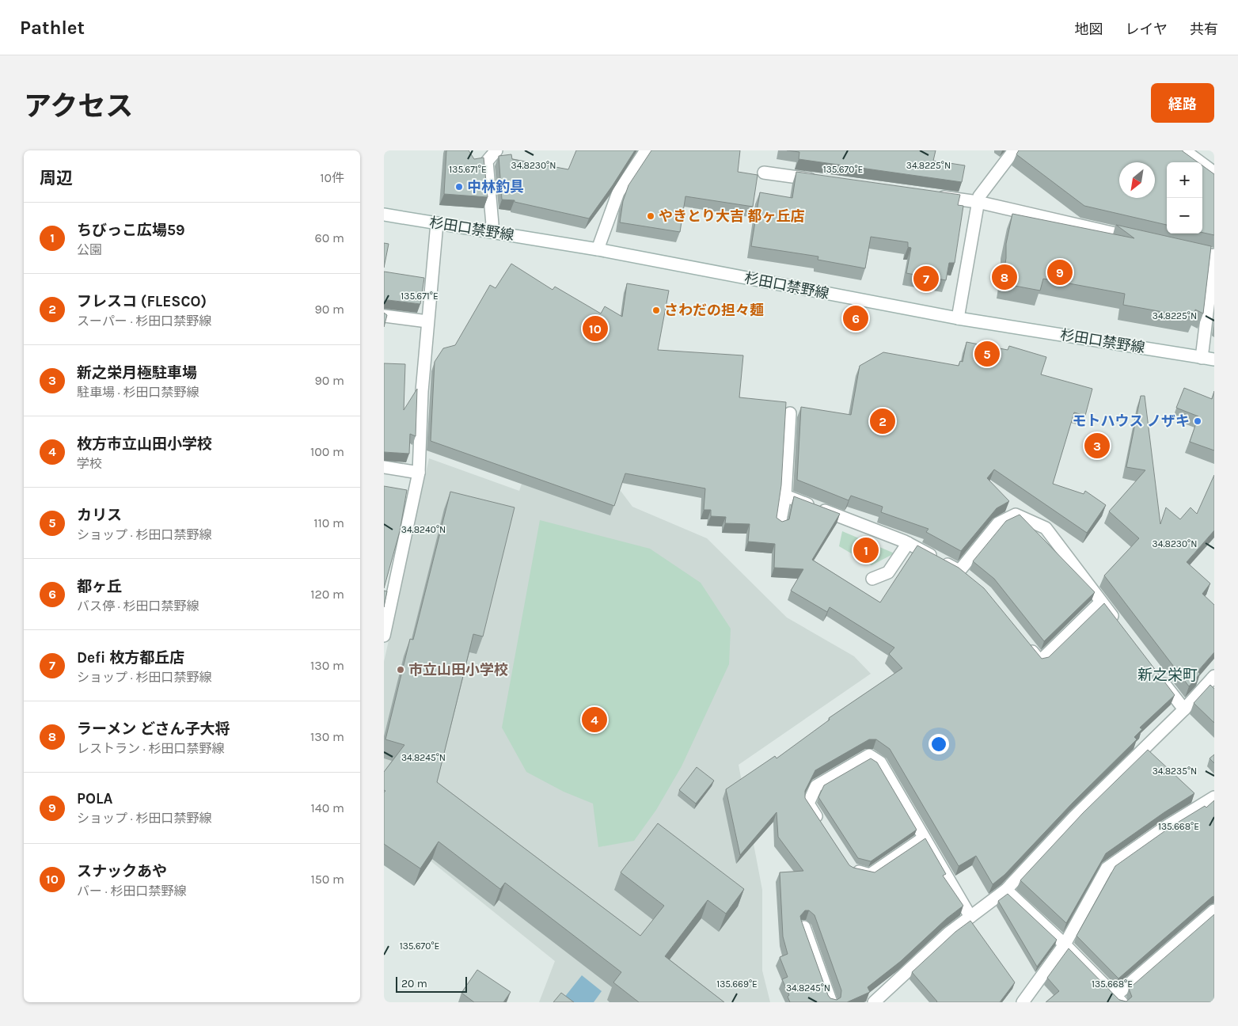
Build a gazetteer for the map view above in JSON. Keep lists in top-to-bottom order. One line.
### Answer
{"streets":{"street":["杉田口禁野線"]},"districts":["新之栄町"],"places":["中林釣具","やきとり大吉 都ヶ丘店","さわだの担々麺","モトハウス ノザキ","市立山田小学校"],"scale_bar":"20 m","north":"bottom left","page":{"header":"Pathlet","nav":["地図","レイヤ","共有"],"title":"アクセス","buttons":"経路","heading":["周辺","10件"],"map_buttons":["+","−"],"list":[{"mark":"1","name":"ちびっこ広場59","note":"公園","value":"60 m"},{"mark":"2","name":"フレスコ (FLESCO)","note":"スーパー · 杉田口禁野線","value":"90 m"},{"mark":"3","name":"新之栄月極駐車場","note":"駐車場 · 杉田口禁野線","value":"90 m"},{"mark":"4","name":"枚方市立山田小学校","note":"学校","value":"100 m"},{"mark":"5","name":"カリス","note":"ショップ · 杉田口禁野線","value":"110 m"},{"mark":"6","name":"都ヶ丘","note":"バス停 · 杉田口禁野線","value":"120 m"},{"mark":"7","name":"Defi 枚方都丘店","note":"ショップ · 杉田口禁野線","value":"130 m"},{"mark":"8","name":"ラーメン どさん子大将","note":"レストラン · 杉田口禁野線","value":"130 m"},{"mark":"9","name":"POLA","note":"ショップ · 杉田口禁野線","value":"140 m"},{"mark":"10","name":"スナックあや","note":"バー · 杉田口禁野線","value":"150 m"}],"pins":["9","8","7","6","10","5","2","3","1","4"],"scale":"20 m"},"coordinates":["34.8230°N","34.8225°N","135.671°E","135.670°E","34.8240°N","34.8245°N","34.8235°N","135.668°E","135.669°E"]}
